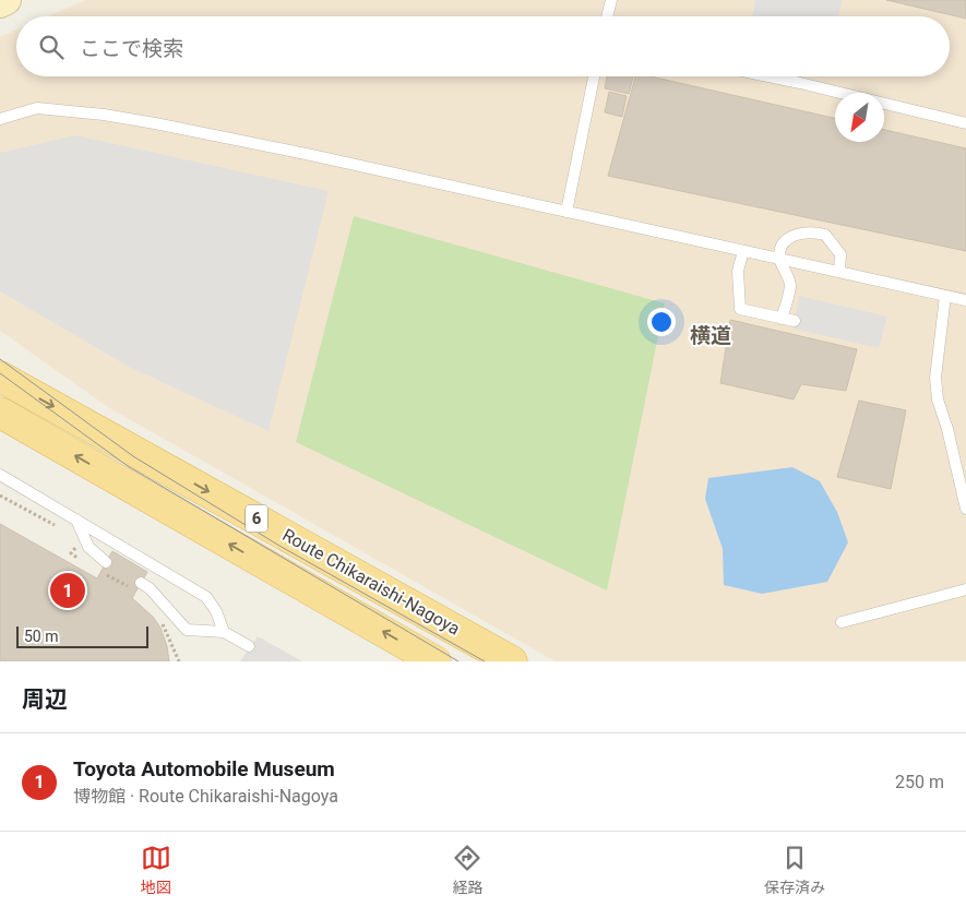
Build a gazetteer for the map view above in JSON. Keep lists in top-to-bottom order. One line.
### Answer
{"streets":{"main road":["6","Route Chikaraishi-Nagoya"]},"districts":["横道"],"scale_bar":"50 m","north":"bottom left","page":{"search":"ここで検索","pins":"1","scale":"50 m","heading":"周辺","list":[{"mark":"1","name":"Toyota Automobile Museum","note":"博物館 · Route Chikaraishi-Nagoya","value":"250 m"}],"nav":["地図","経路","保存済み"]}}
